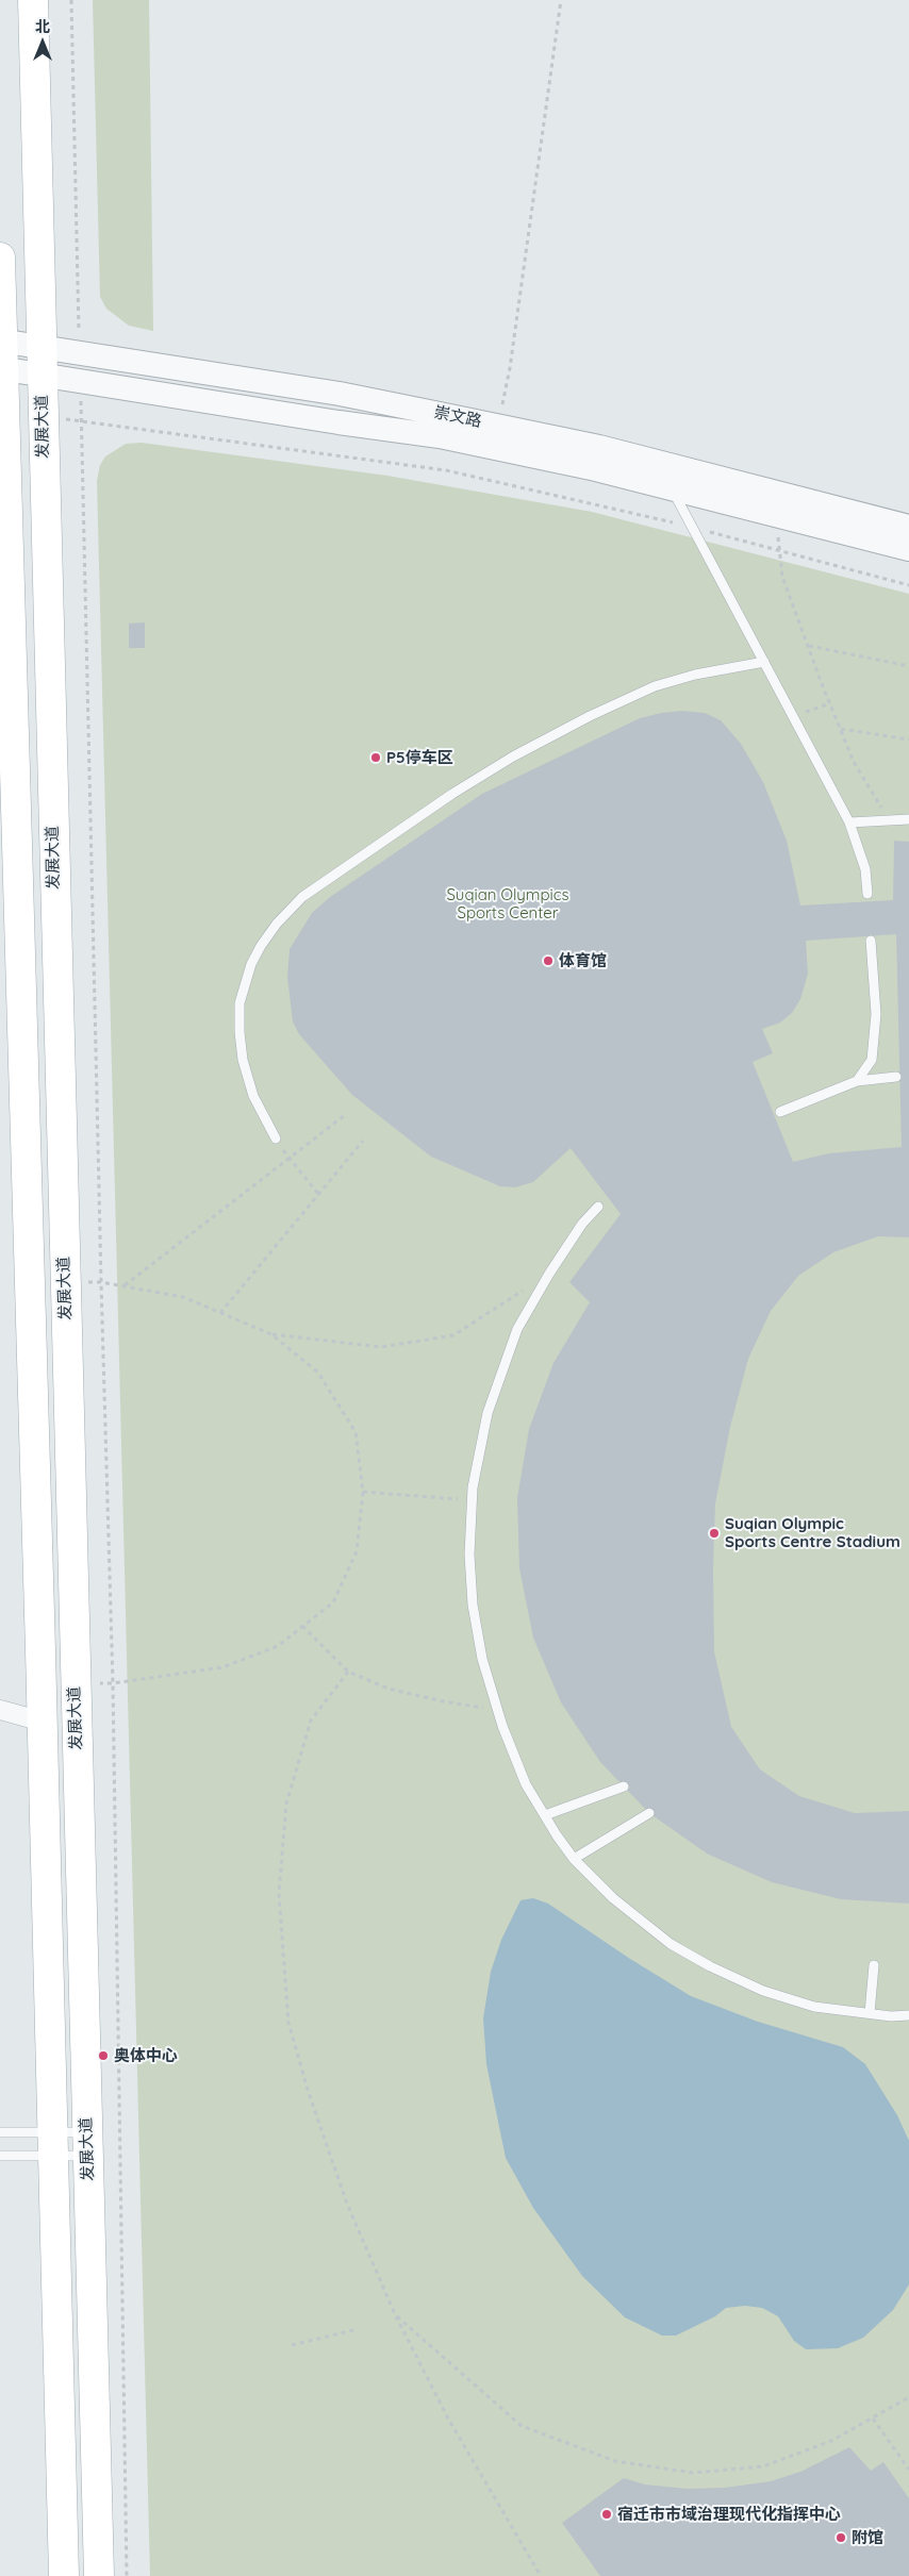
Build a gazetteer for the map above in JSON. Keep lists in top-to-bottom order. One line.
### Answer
{"streets":{"main road":["发展大道"],"street":["崇文路"]},"crossings":[["崇文路","发展大道"]],"parks":["Suqian Olympics Sports Center"],"places":["P5停车区","体育馆","Suqian Olympic Sports Centre Stadium","奥体中心","宿迁市市域治理现代化指挥中心","附馆"],"north":"top"}
